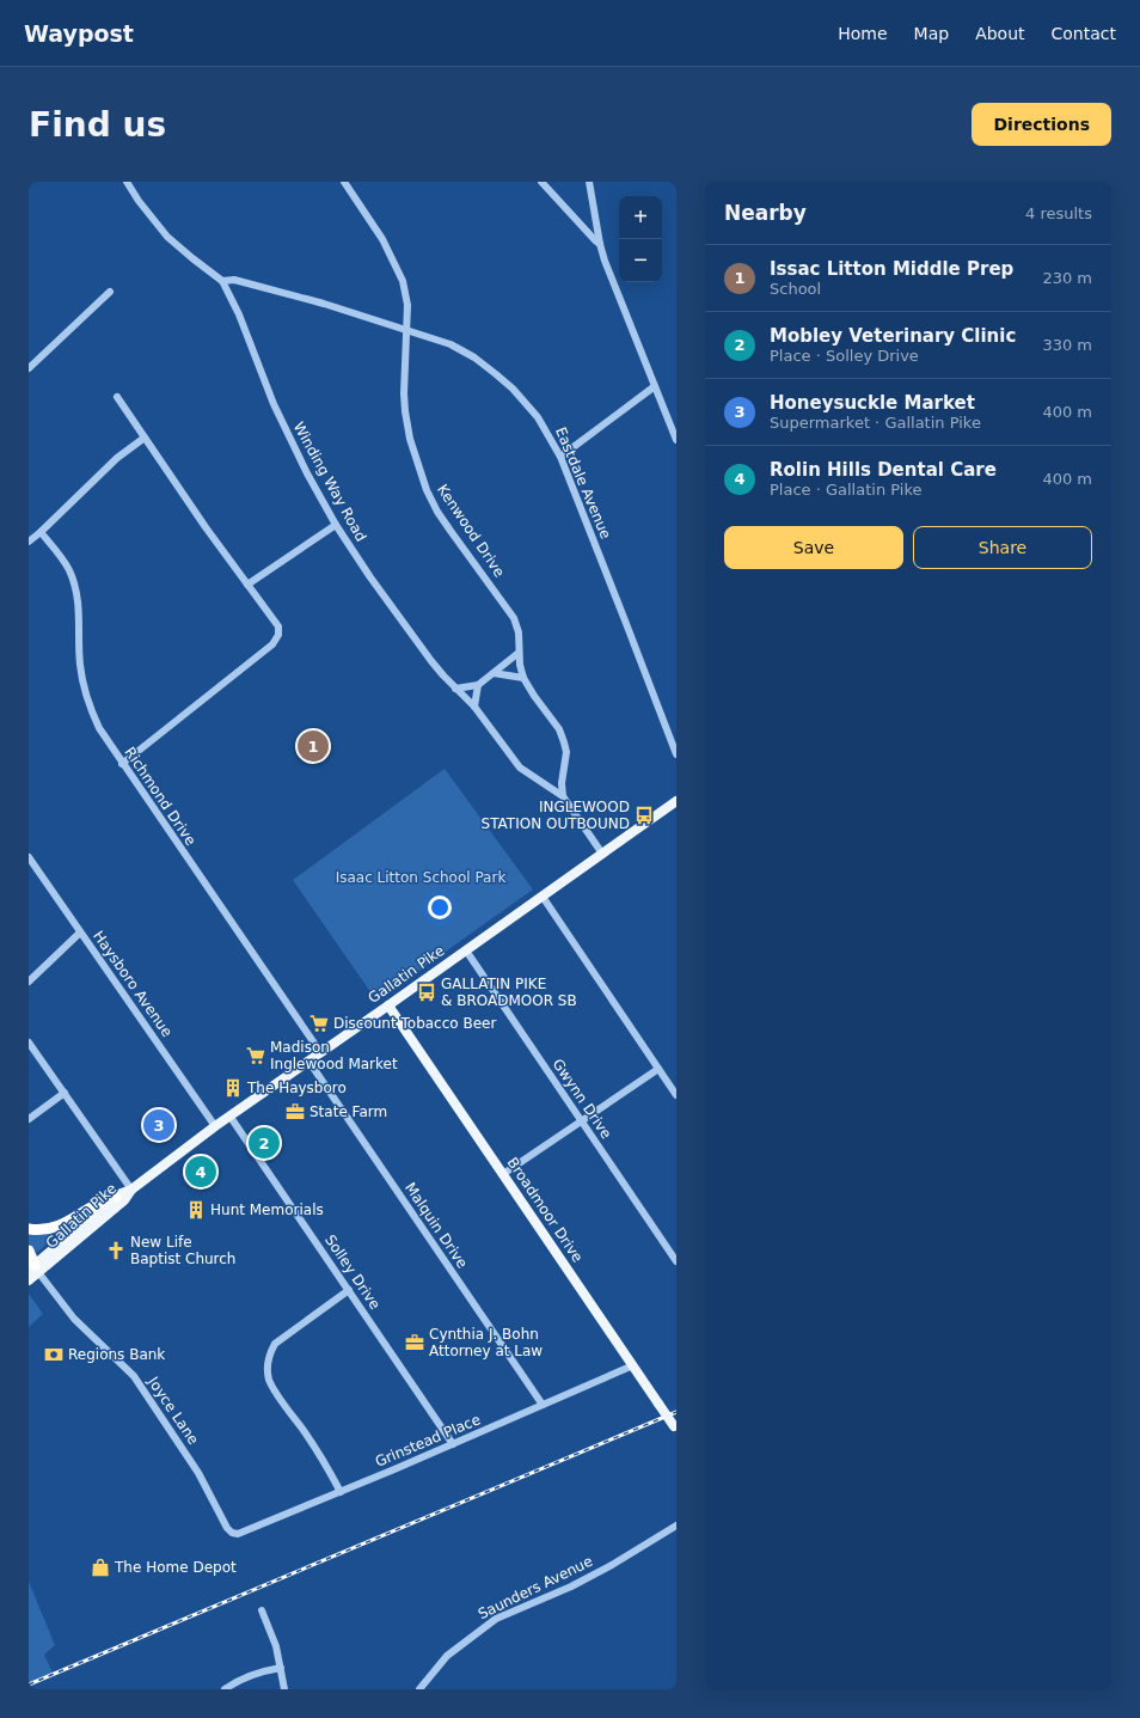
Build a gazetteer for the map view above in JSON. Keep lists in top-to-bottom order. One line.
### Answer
{"streets":{"main road":["Gallatin Pike","Broadmoor Drive"],"street":["Winding Way Road","Eastdale Avenue","Kenwood Drive","Richmond Drive","Haysboro Avenue","Gwynn Drive","Malquin Drive","Solley Drive","Joyce Lane","Grinstead Place","Saunders Avenue"]},"crossings":[["Winding Way Road","Eastdale Avenue"],["Winding Way Road","Kenwood Drive"],["Eastdale Avenue","Kenwood Drive"],["Richmond Drive","Gallatin Pike"],["Gallatin Pike","Haysboro Avenue"],["Gallatin Pike","Gwynn Drive"],["Gallatin Pike","Broadmoor Drive"],["Gallatin Pike","Malquin Drive"],["Gallatin Pike","Solley Drive"],["Gallatin Pike","Joyce Lane"],["Broadmoor Drive","Grinstead Place"],["Malquin Drive","Grinstead Place"],["Solley Drive","Grinstead Place"],["Joyce Lane","Grinstead Place"]],"parks":["Isaac Litton School Park"],"places":{"bus stop":["INGLEWOOD STATION OUTBOUND","GALLATIN PIKE & BROADMOOR SB"],"supermarket":["Discount Tobacco Beer","Madison Inglewood Market"],"building":["The Haysboro","Hunt Memorials"],"office":["State Farm","Cynthia J. Bohn Attorney at Law"],"church":["New Life Baptist Church"],"bank":["Regions Bank"],"shop":["The Home Depot"]},"page":{"header":"Waypost","nav":["Home","Map","About","Contact"],"buttons":["Directions",["Save","Share"]],"title":"Find us","heading":["Nearby","4 results"],"map_buttons":["+","−"],"list":[{"mark":"1","name":"Issac Litton Middle Prep","note":"School","value":"230 m"},{"mark":"2","name":"Mobley Veterinary Clinic","note":"Place · Solley Drive","value":"330 m"},{"mark":"3","name":"Honeysuckle Market","note":"Supermarket · Gallatin Pike","value":"400 m"},{"mark":"4","name":"Rolin Hills Dental Care","note":"Place · Gallatin Pike","value":"400 m"}],"pins":["1","3","2","4"]}}
